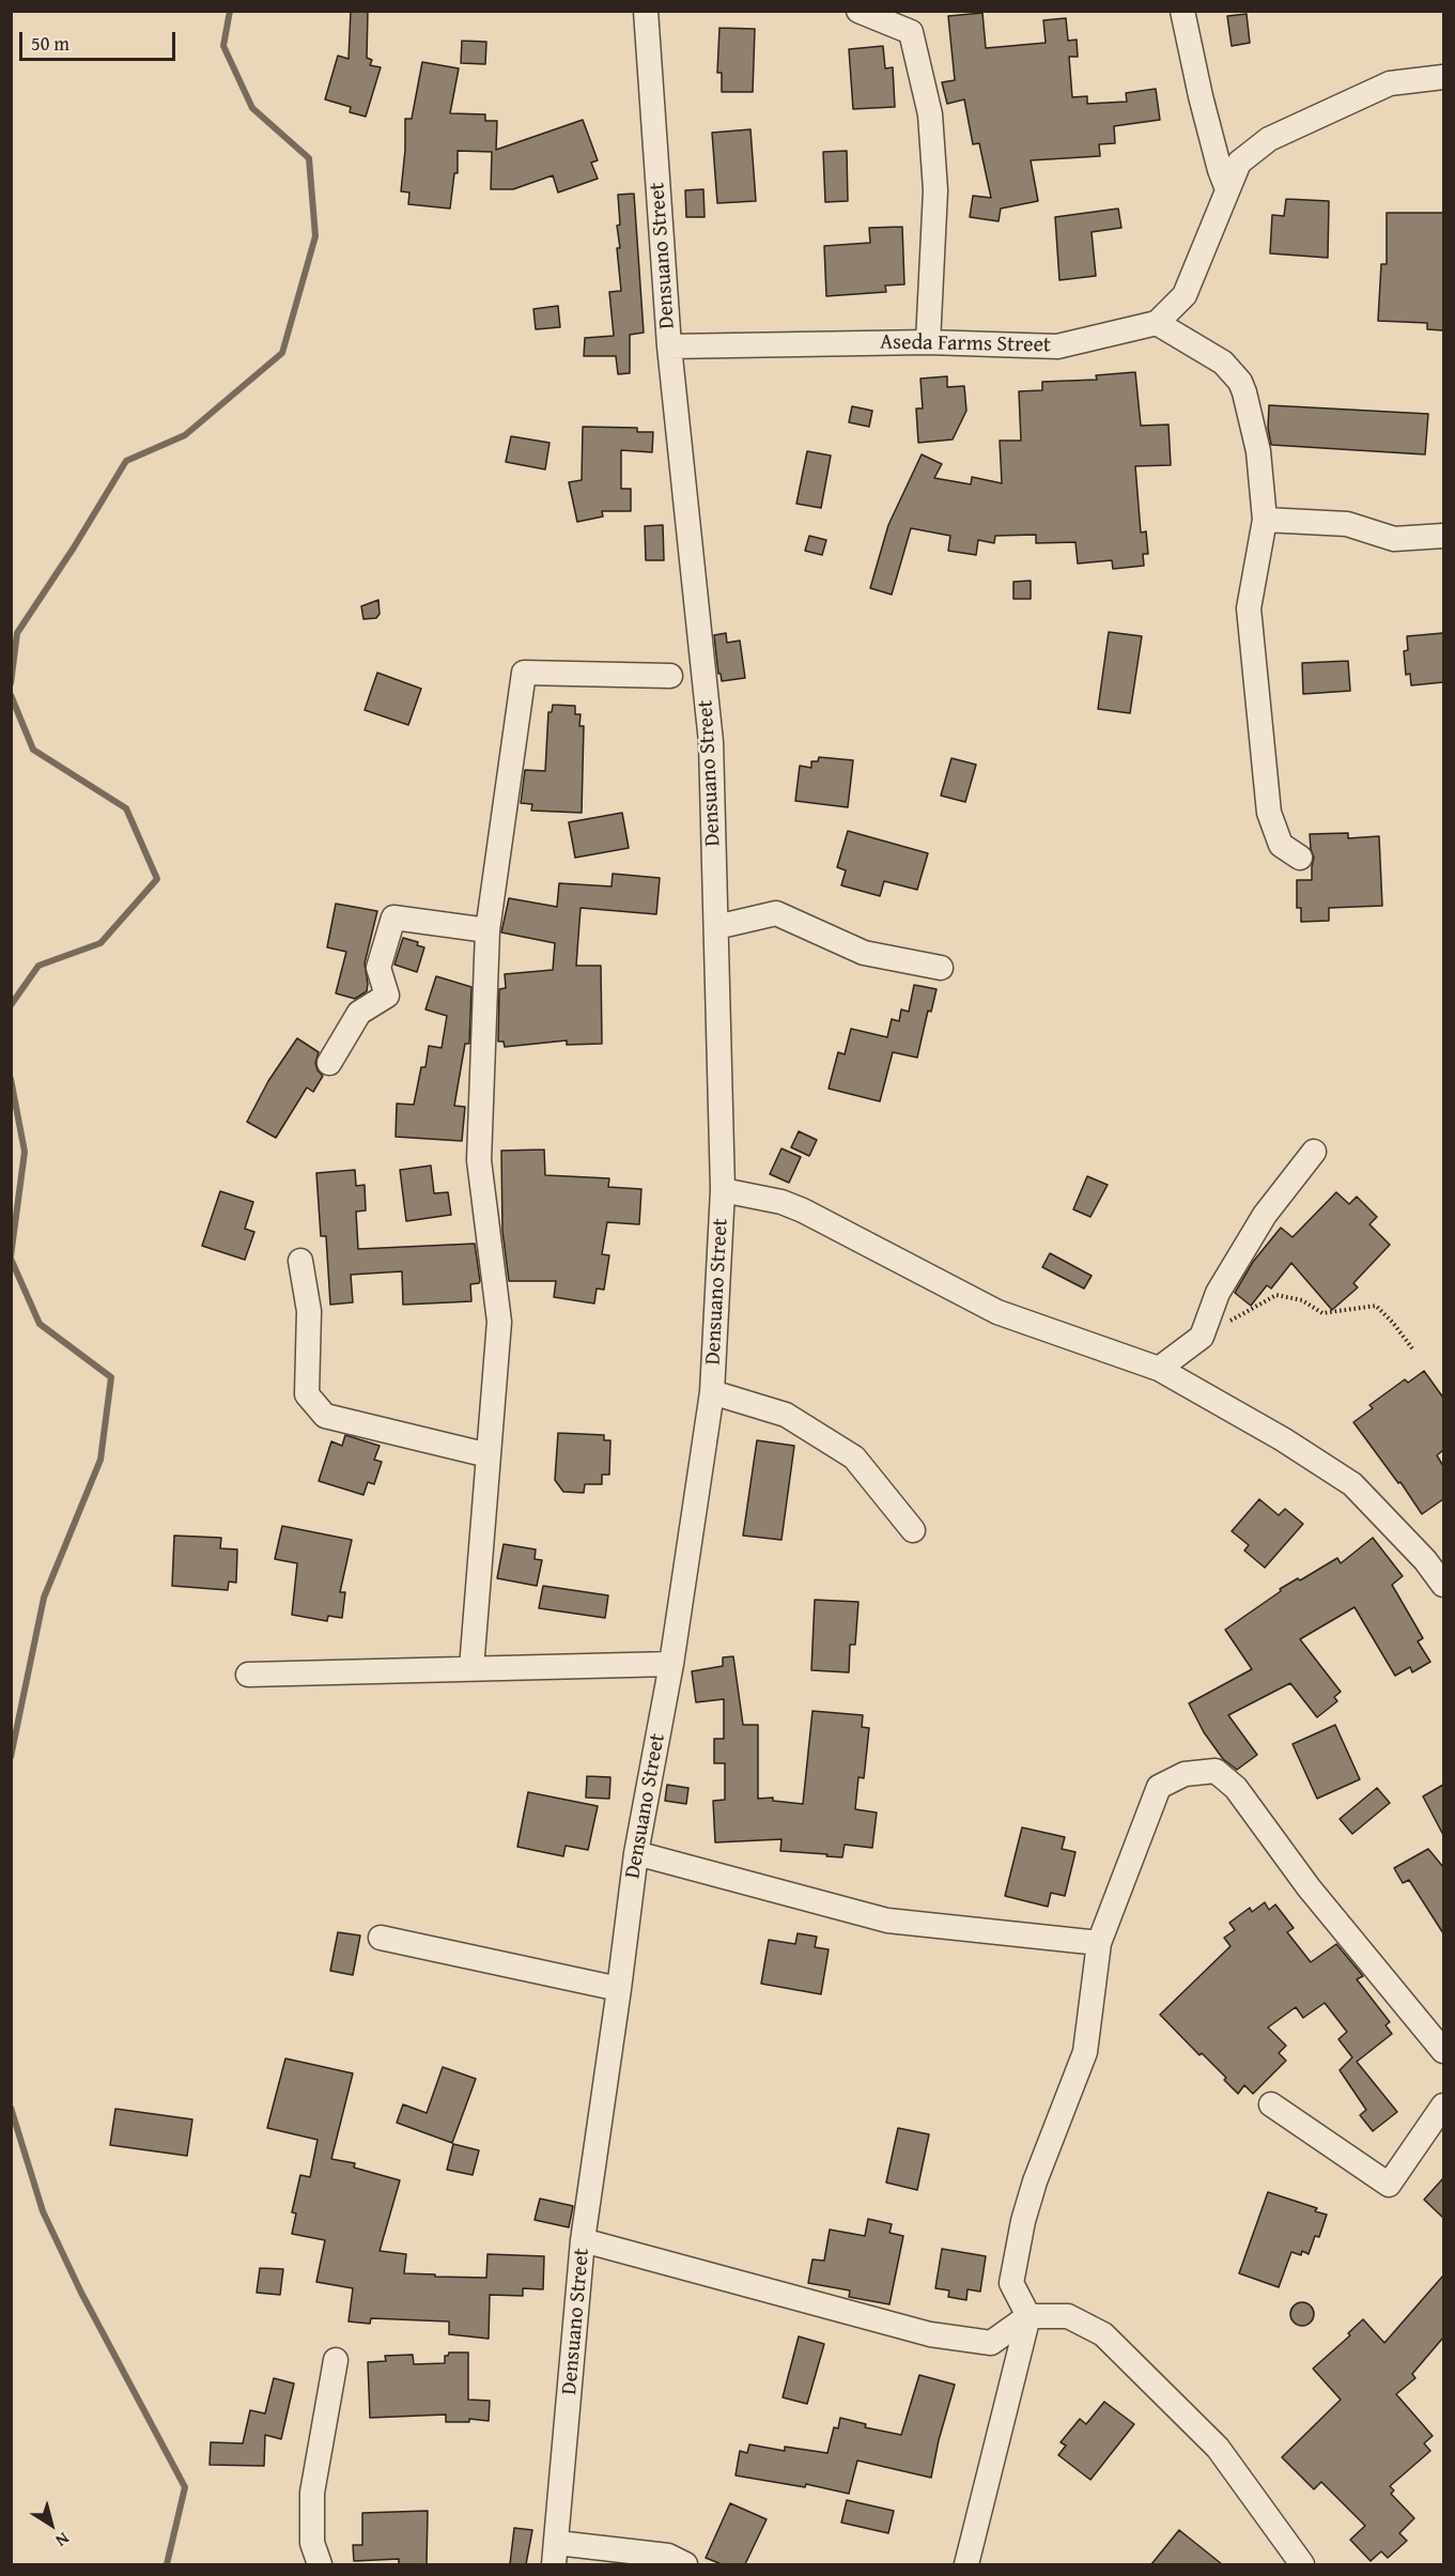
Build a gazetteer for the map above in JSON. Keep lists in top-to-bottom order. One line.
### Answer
{"streets":{"street":["Densuano Street","Aseda Farms Street"]},"crossings":[["Densuano Street","Aseda Farms Street"]],"scale_bar":"50 m","north":"bottom right"}
